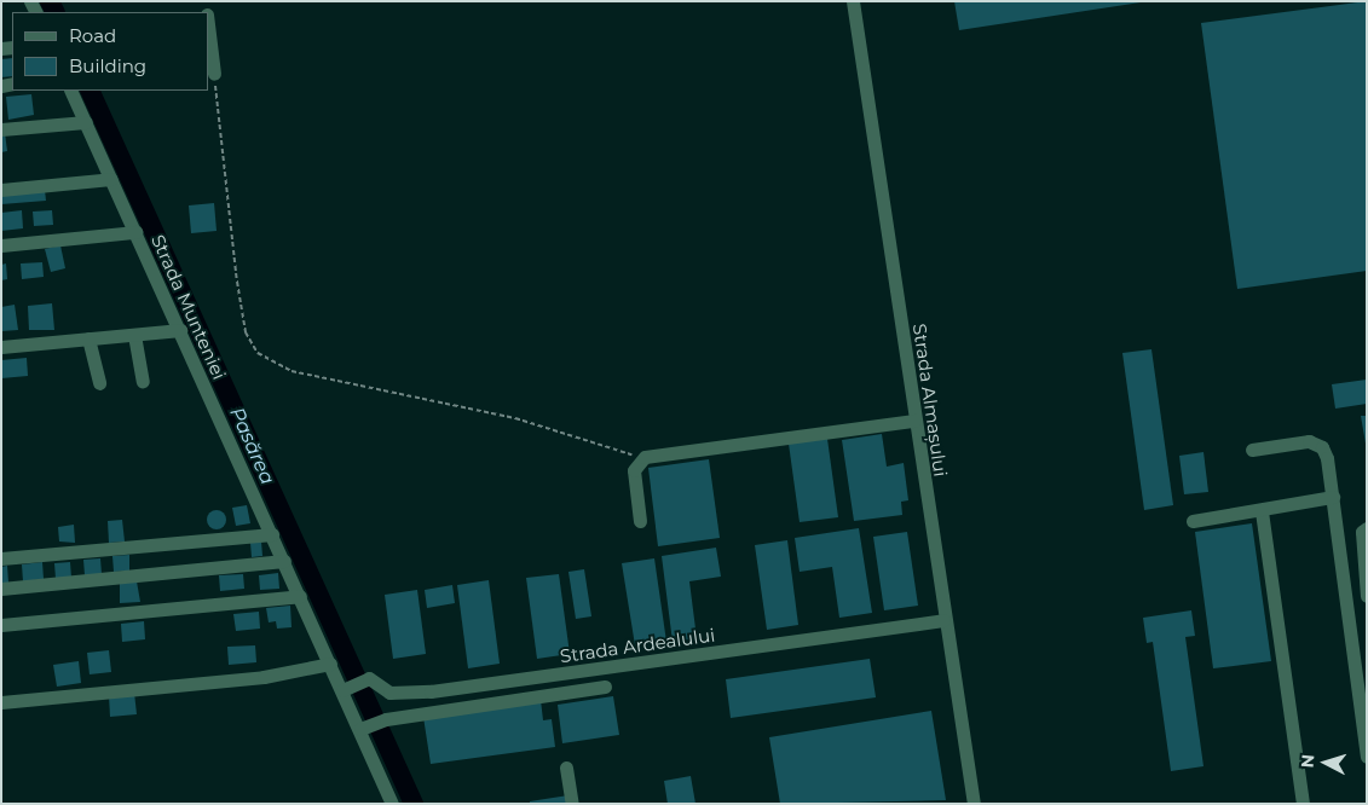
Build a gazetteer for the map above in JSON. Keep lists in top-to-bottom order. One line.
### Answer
{"streets":{"street":["Strada Munteniei","Strada Almașului","Strada Ardealului"]},"crossings":[["Strada Munteniei","Strada Ardealului"],["Strada Almașului","Strada Ardealului"]],"water":["Pasărea"],"legend":["Road","Building"],"north":"left"}
